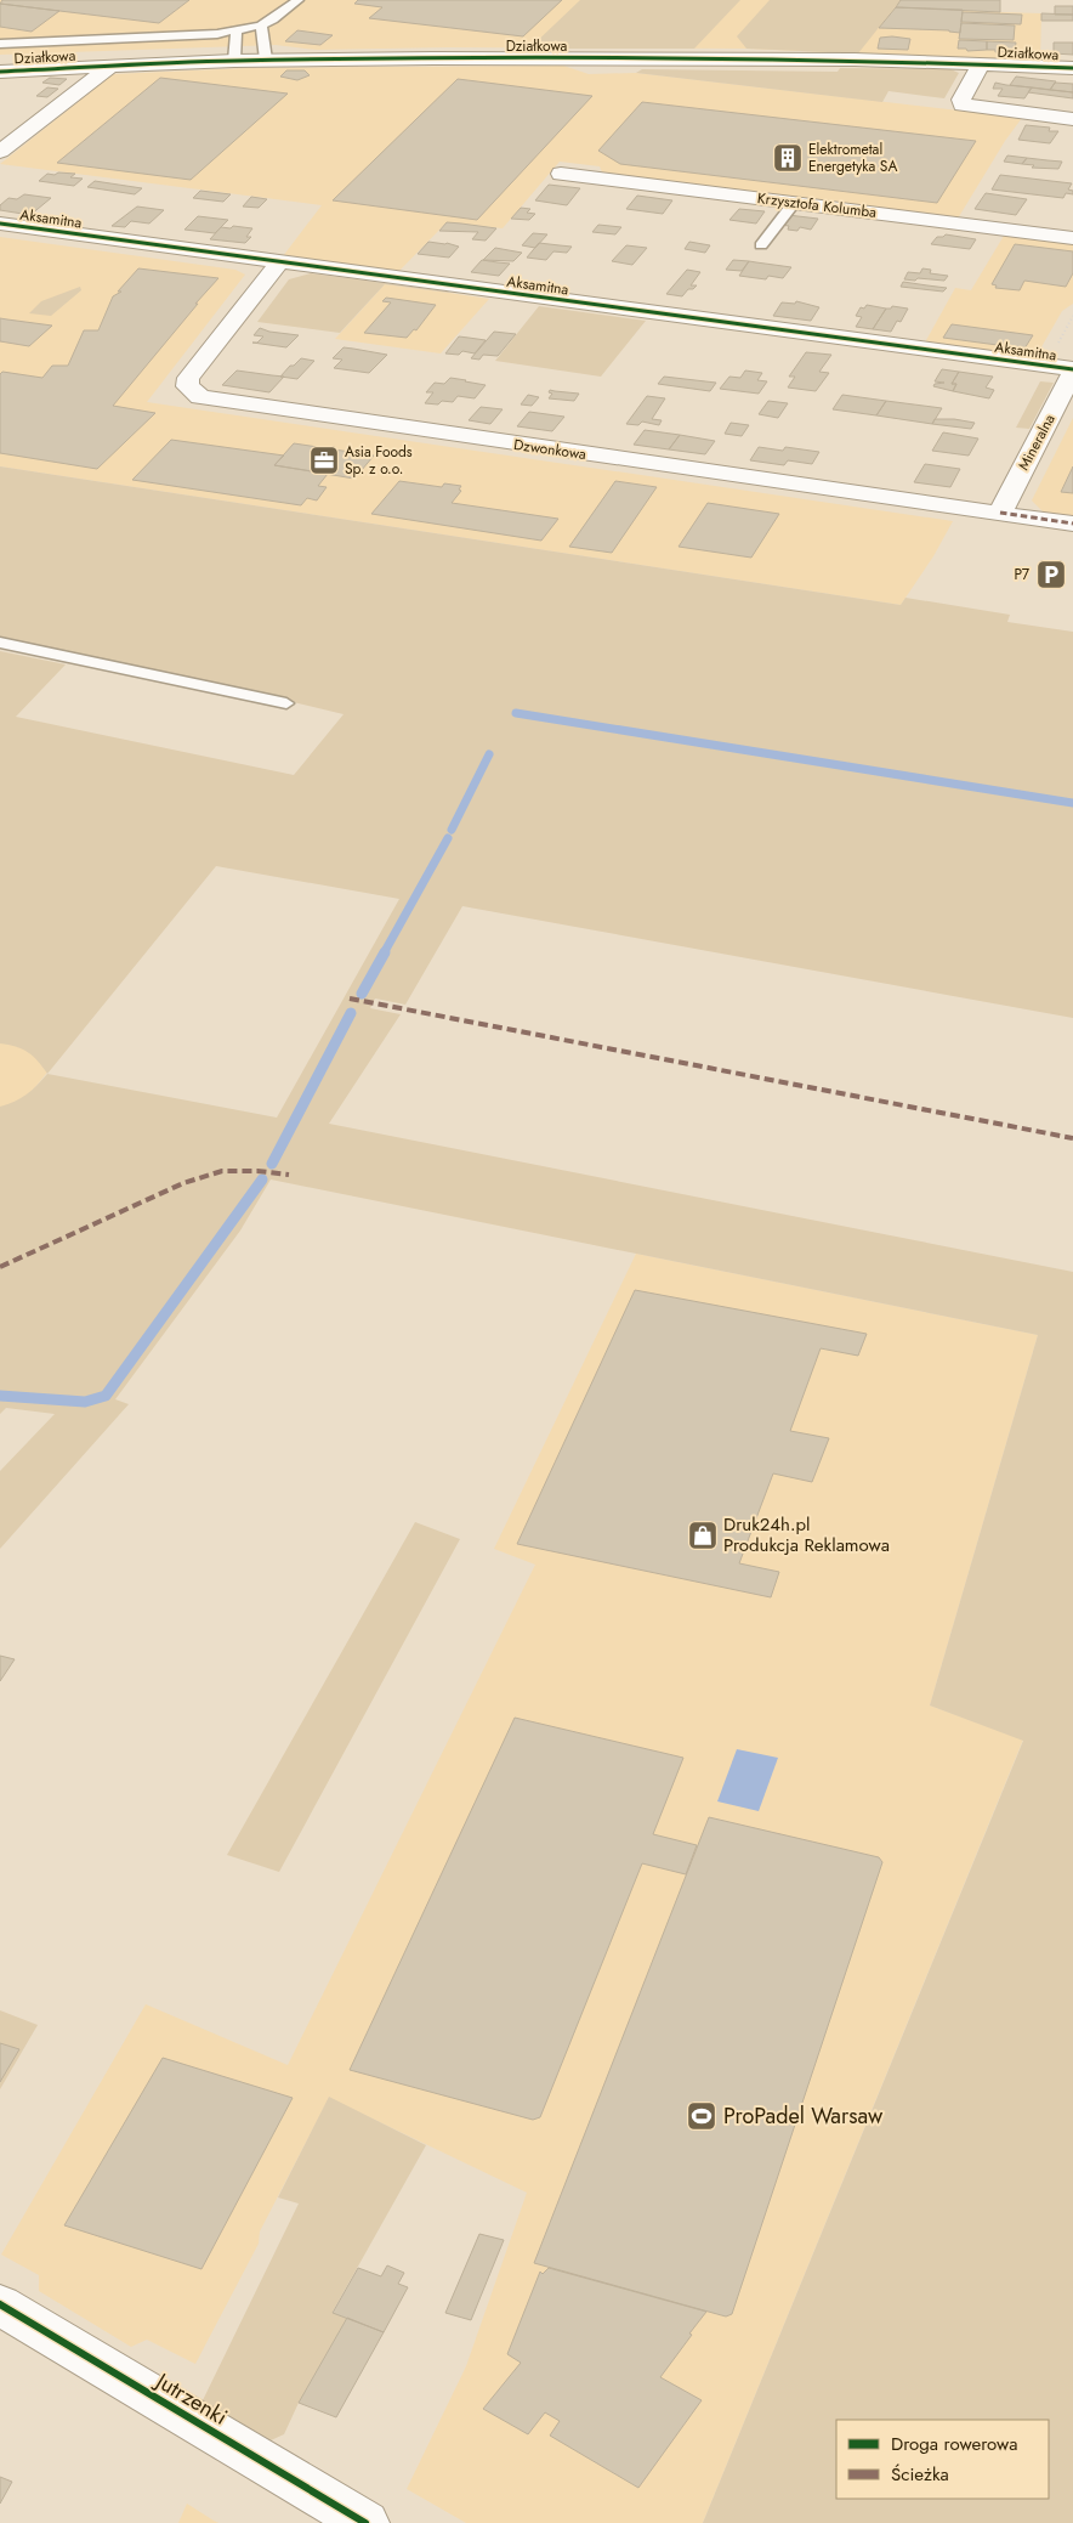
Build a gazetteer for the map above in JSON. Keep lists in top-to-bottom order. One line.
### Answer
{"streets":{"street":["Działkowa","Krzysztofa Kolumba","Aksamitna","Mineralna","Dzwonkowa","Jutrzenki"]},"crossings":[["Aksamitna","Mineralna"],["Aksamitna","Dzwonkowa"],["Mineralna","Dzwonkowa"]],"places":{"building":["Elektrometal Energetyka SA"],"office":["Asia Foods Sp. z o.o."],"parking":["P7"],"shop":["Druk24h.pl Produkcja Reklamowa"],"sports":["ProPadel Warsaw"]},"legend":["Droga rowerowa","Ścieżka"]}
